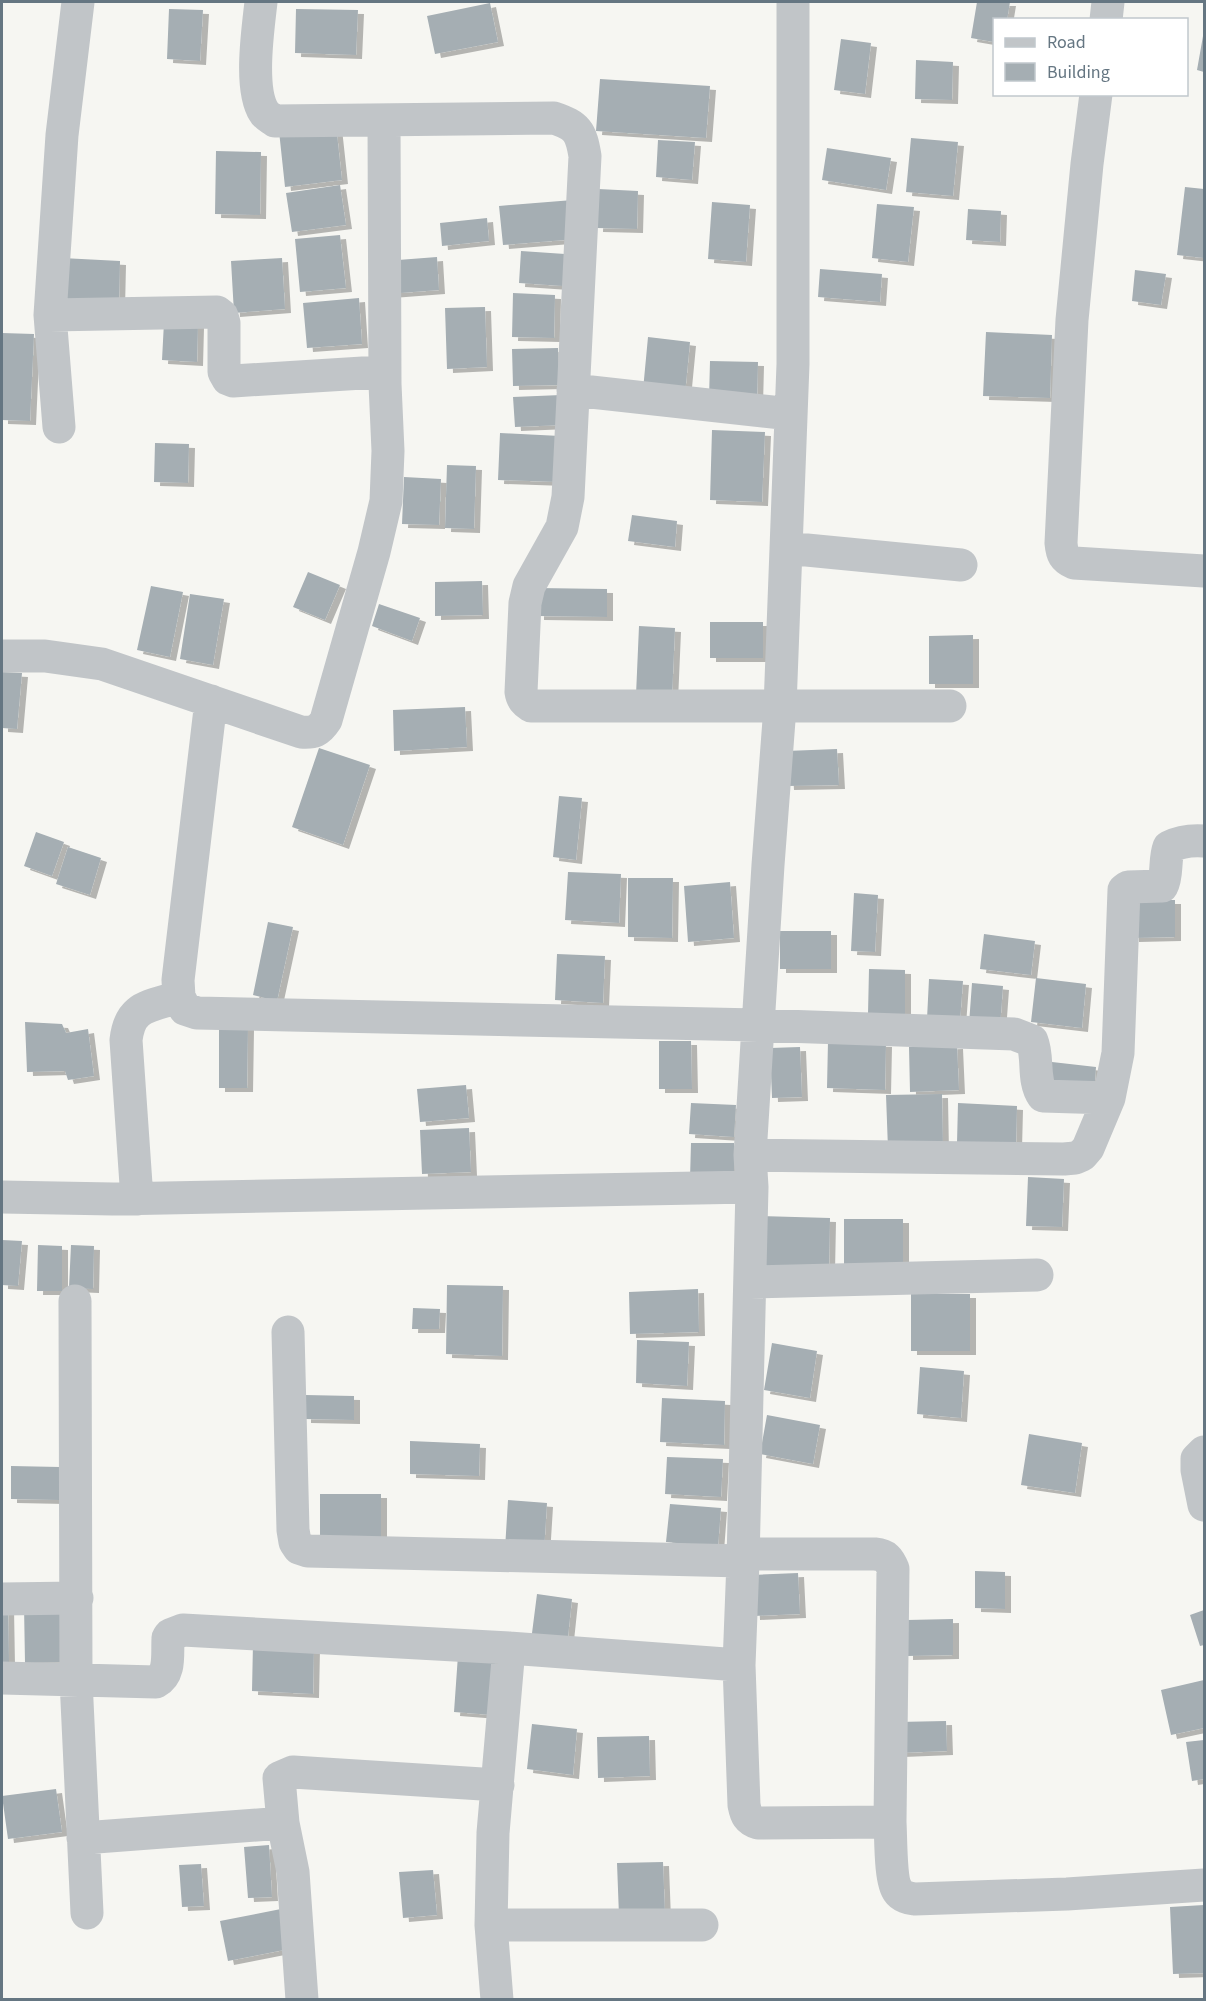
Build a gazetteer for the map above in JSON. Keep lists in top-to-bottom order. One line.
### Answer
{"legend":["Road","Building"]}
